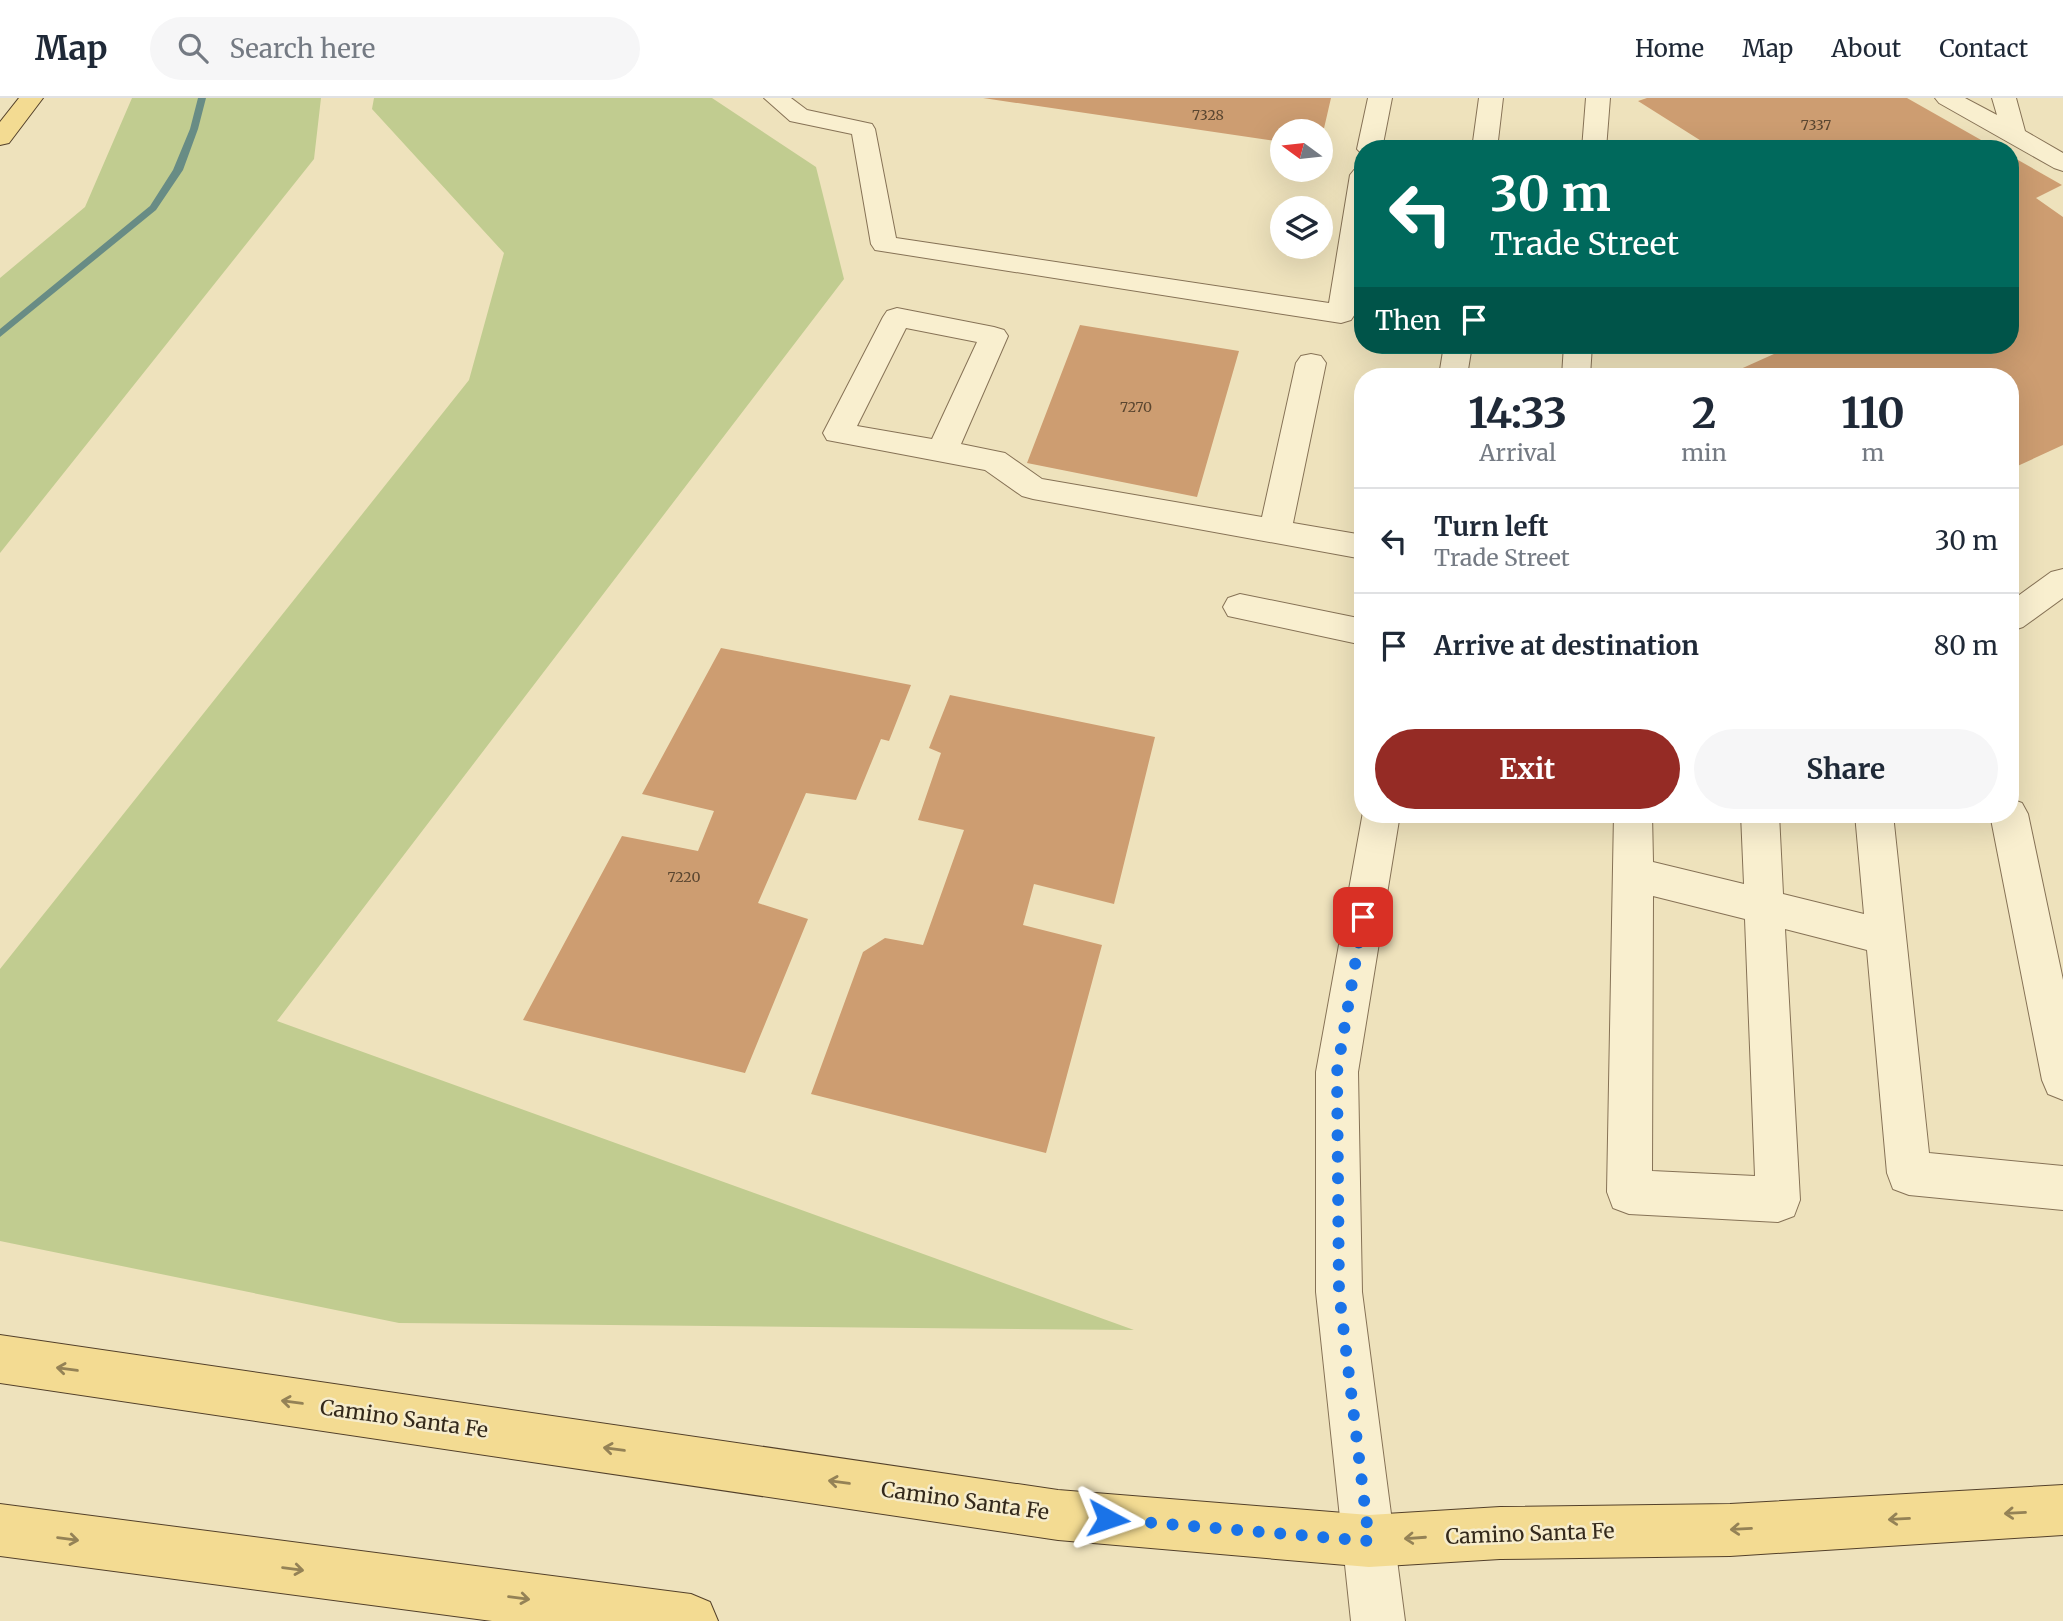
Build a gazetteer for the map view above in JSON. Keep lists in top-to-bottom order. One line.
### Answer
{"streets":{"main road":["Camino Santa Fe"]},"house_numbers":["7328","7337","7270","7220"],"north":"left","page":{"header":"Map","search":"Search here","nav":["Home","Map","About","Contact"],"turn":["30 m","Trade Street"],"then":"Then","eta":["14:33","Arrival","2","min","110","m"],"list":[{"name":"Turn left","note":"Trade Street","value":"30 m"},{"name":"Arrive at destination","value":"80 m"}],"buttons":["Exit","Share"]}}
